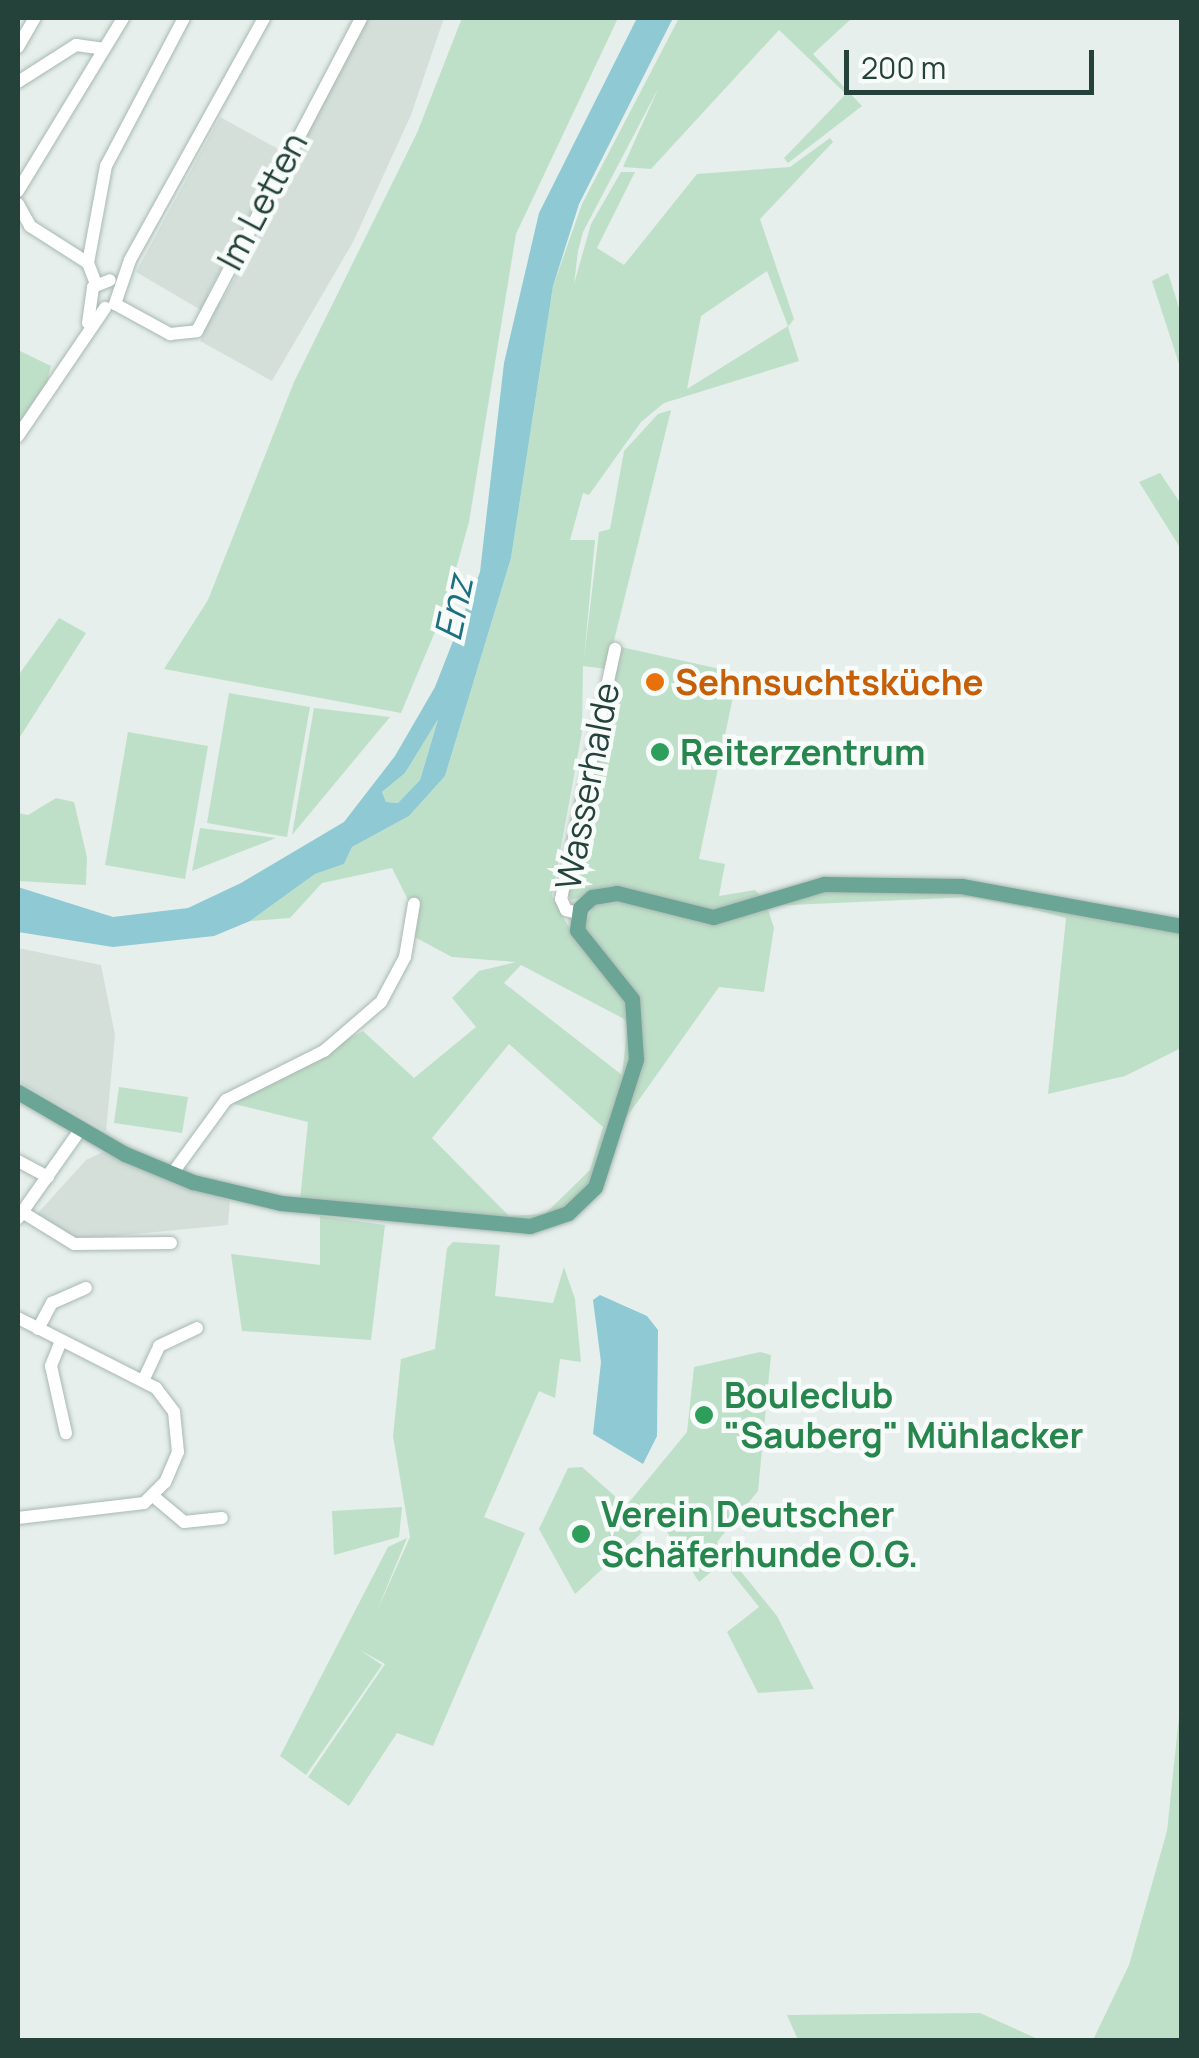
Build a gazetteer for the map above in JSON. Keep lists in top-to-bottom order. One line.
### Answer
{"streets":{"street":["Im Letten","Wasserhalde"]},"water":["Enz"],"places":["Sehnsuchtsküche","Reiterzentrum","Bouleclub \"Sauberg\" Mühlacker","Verein Deutscher Schäferhunde O.G."],"scale_bar":"200 m"}
